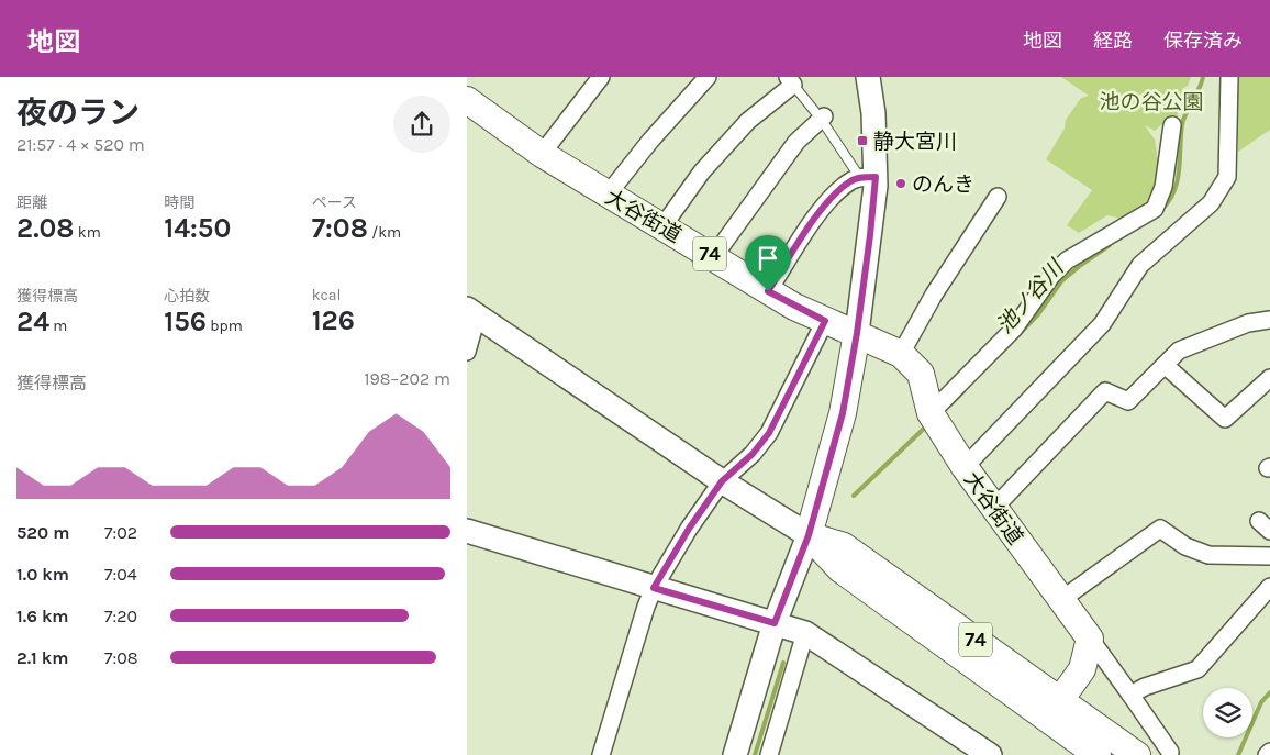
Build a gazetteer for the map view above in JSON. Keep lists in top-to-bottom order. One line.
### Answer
{"streets":{"main road":["大谷街道","74"]},"water":["池ノ谷川"],"parks":["池の谷公園"],"places":{"transit":["静大宮川"],"other":["のんき"]},"page":{"header":"地図","nav":["地図","経路","保存済み"],"heading":["夜のラン","21:57 · 4 × 520 m"],"stats":[["距離","2.08 km"],["時間","14:50"],["ペース","7:08 /km"],["獲得標高","24 m"],["心拍数","156 bpm"],["kcal","126"]],"chart":["獲得標高","198–202 m"],"list":[{"name":"520 m","note":"7:02"},{"name":"1.0 km","note":"7:04"},{"name":"1.6 km","note":"7:20"},{"name":"2.1 km","note":"7:08"}]}}
